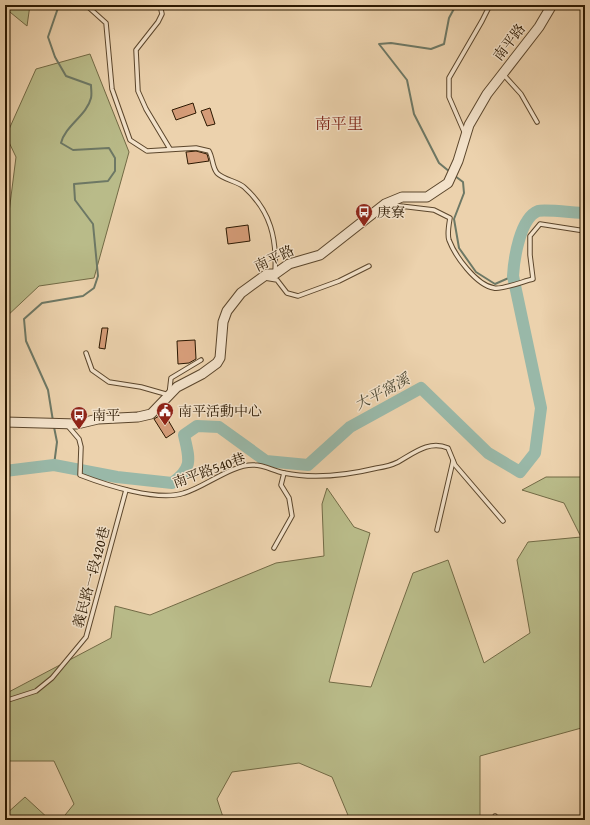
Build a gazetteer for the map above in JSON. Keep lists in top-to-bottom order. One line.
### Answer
{"streets":{"street":["南平路"],"lane":["南平路540巷","義民路一段420巷"]},"crossings":[["南平路","南平路540巷"],["南平路540巷","義民路一段420巷"]],"districts":["南平里"],"water":["大平窩溪"],"places":{"bus stop":["庚寮","南平"],"public building":["南平活動中心"]}}
